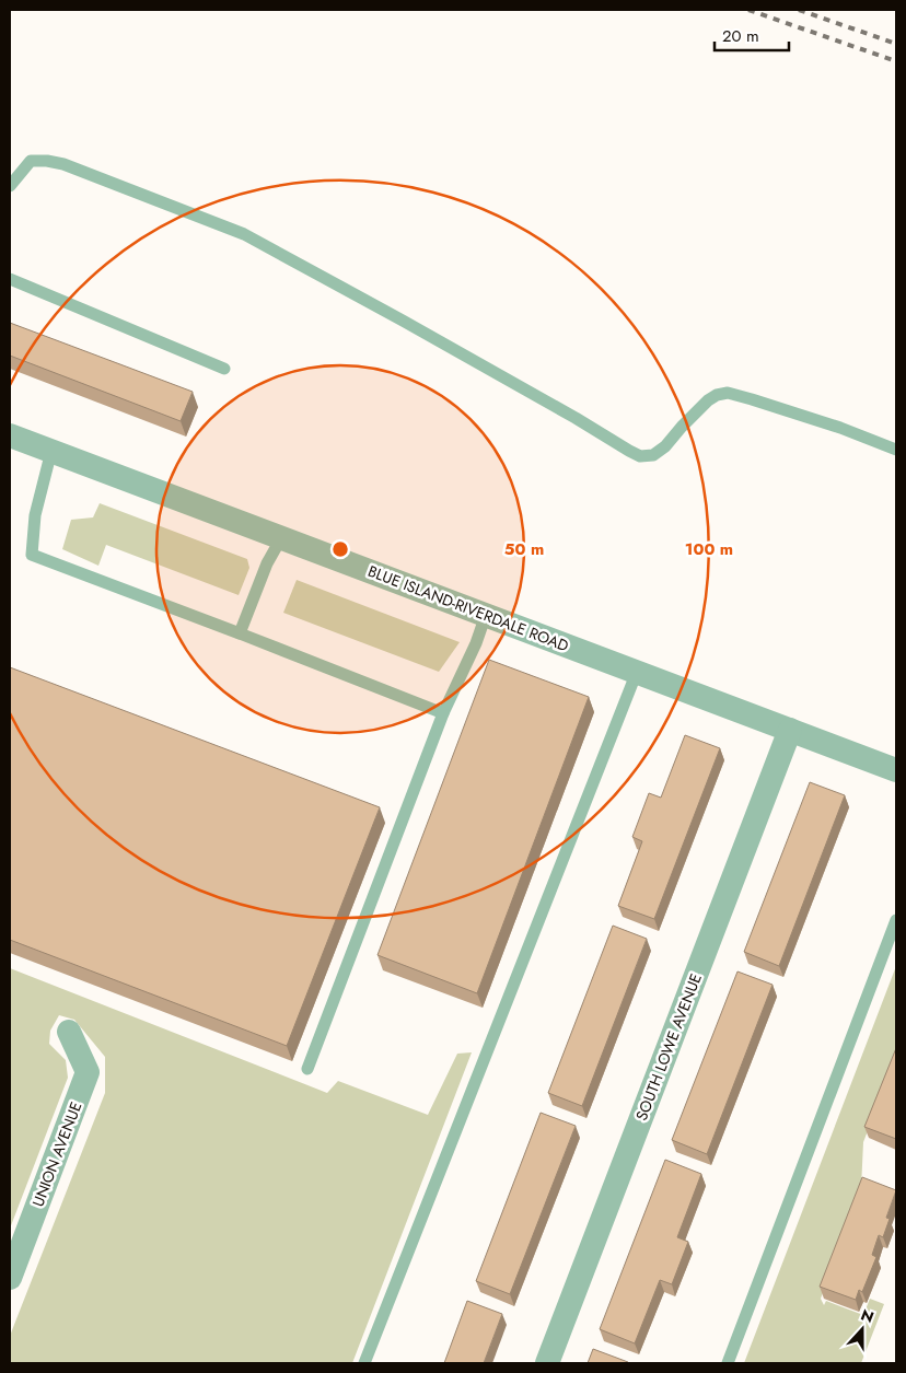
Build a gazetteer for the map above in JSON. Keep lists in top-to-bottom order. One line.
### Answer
{"streets":{"street":["BLUE ISLAND-RIVERDALE ROAD","SOUTH LOWE AVENUE","UNION AVENUE"]},"crossings":[["BLUE ISLAND-RIVERDALE ROAD","SOUTH LOWE AVENUE"]],"scale_bar":"20 m","north":"top","rings":["50 m","100 m"]}
